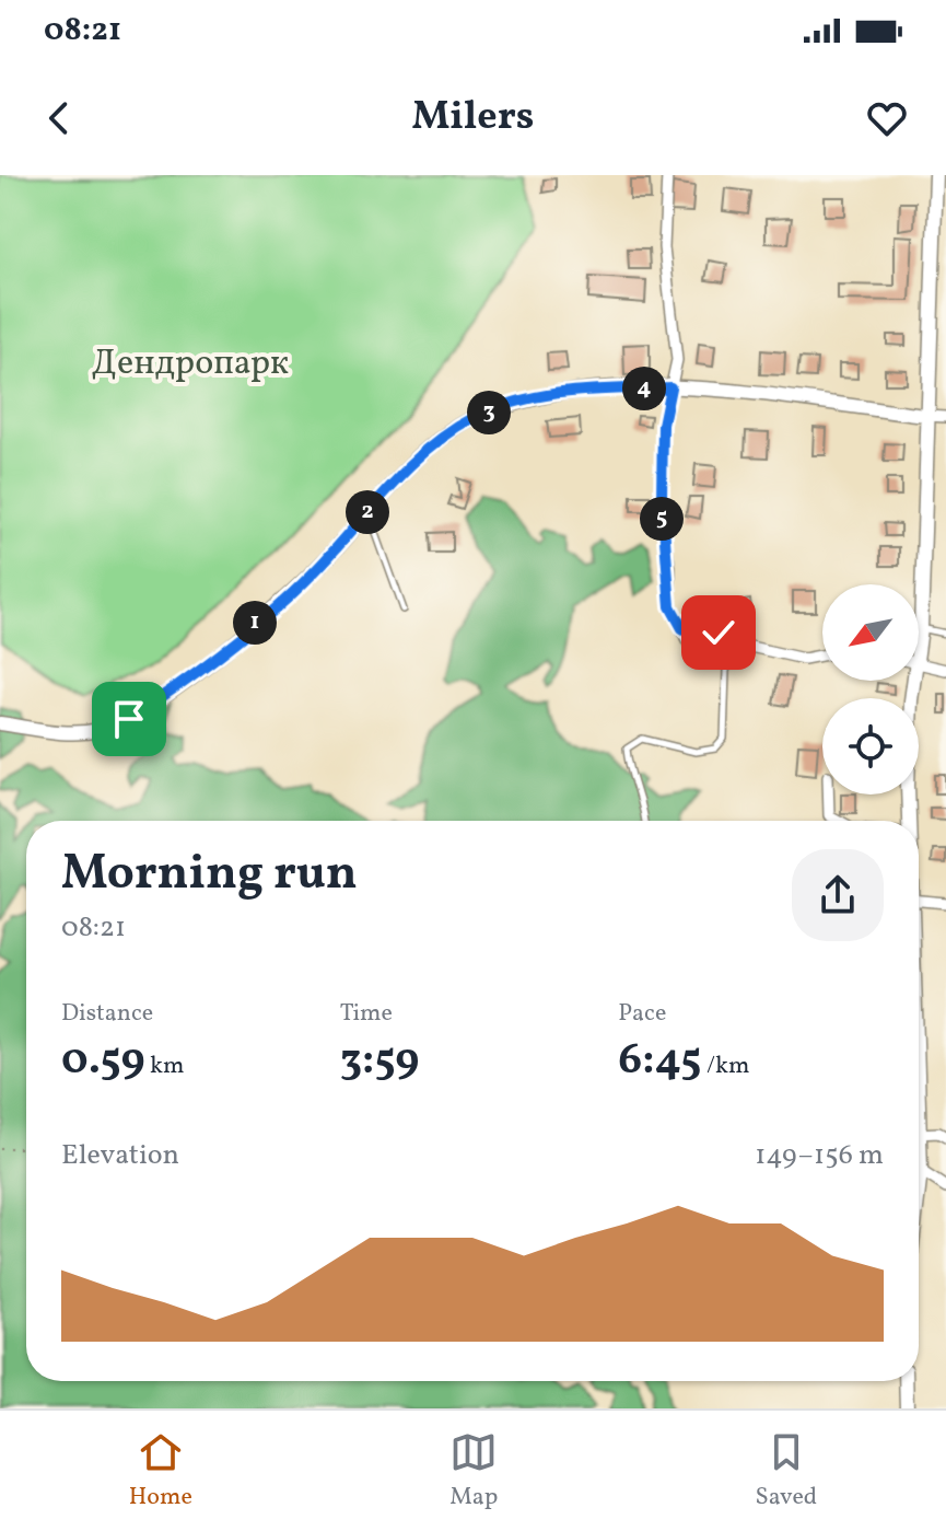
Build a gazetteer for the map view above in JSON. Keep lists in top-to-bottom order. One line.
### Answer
{"parks":["Дендропарк"],"north":"bottom left","page":{"status":"08:21","header":"Milers","pins":["4","3","2","5","1"],"heading":["Morning run","08:21"],"stats":[["Distance","0.59 km"],["Time","3:59"],["Pace","6:45 /km"]],"chart":["Elevation","149–156 m"],"tabs":["Home","Map","Saved"]}}
